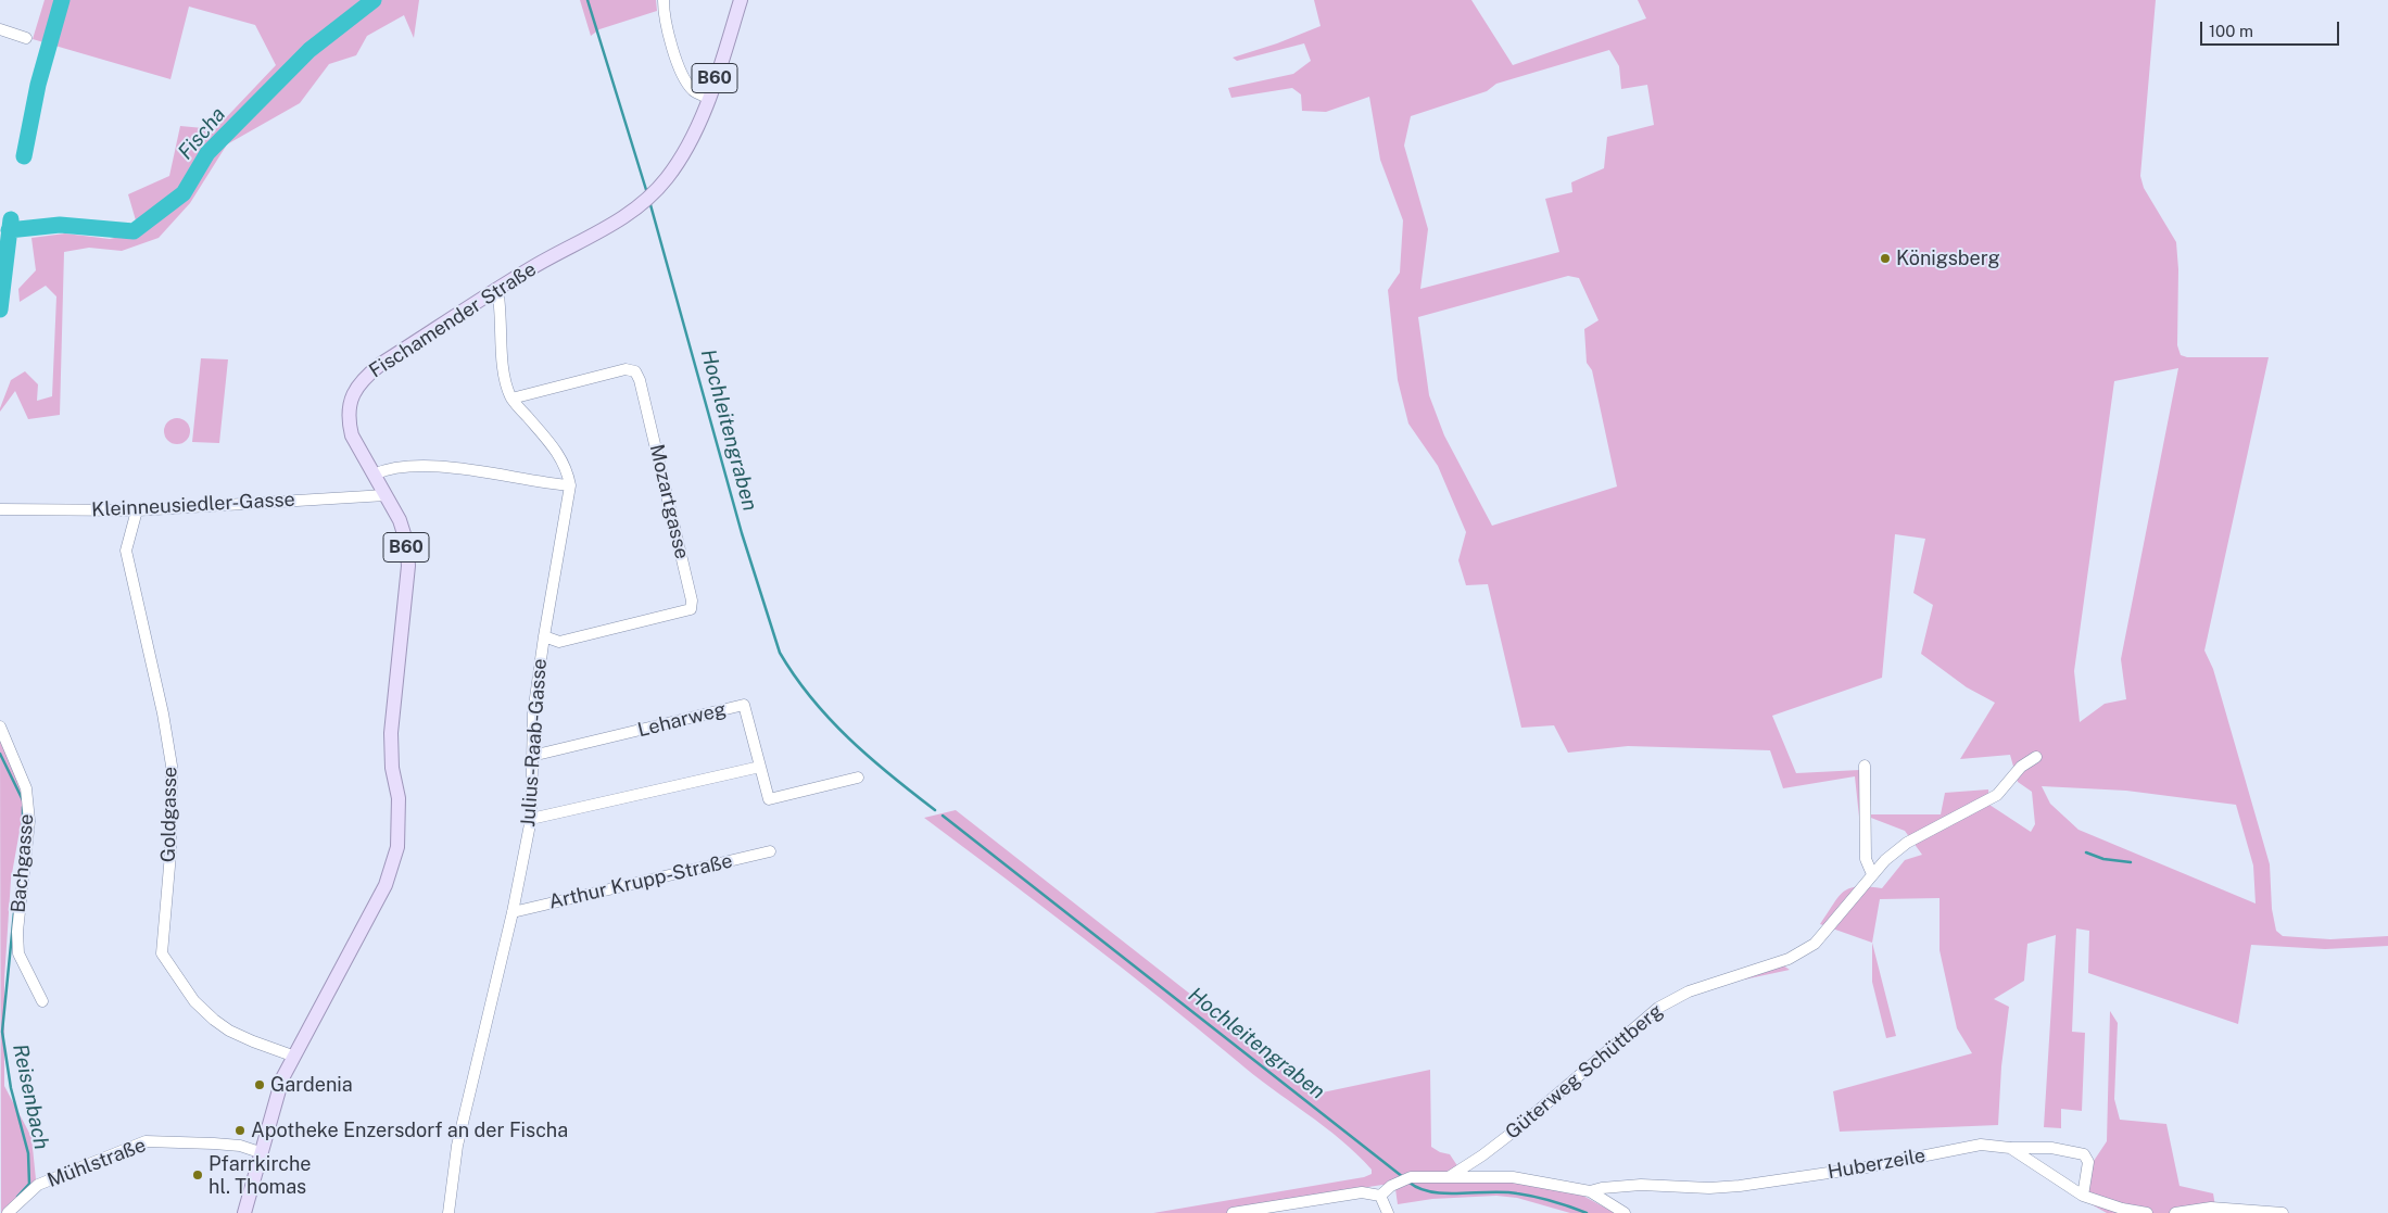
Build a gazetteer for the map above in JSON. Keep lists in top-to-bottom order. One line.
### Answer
{"streets":{"main road":["B60","Fischamender Straße"],"street":["Mozartgasse","Kleinneusiedler-Gasse","Leharweg","Julius-Raab-Gasse","Goldgasse","Bachgasse","Arthur Krupp-Straße","Güterweg Schüttberg","Mühlstraße","Huberzeile"]},"crossings":[["B60","Fischamender Straße"],["B60","Goldgasse"],["B60","Mühlstraße"],["Fischamender Straße","Kleinneusiedler-Gasse"],["Fischamender Straße","Julius-Raab-Gasse"],["Fischamender Straße","Goldgasse"],["Mozartgasse","Julius-Raab-Gasse"],["Kleinneusiedler-Gasse","Goldgasse"],["Leharweg","Julius-Raab-Gasse"],["Julius-Raab-Gasse","Arthur Krupp-Straße"]],"water":["Fischa","Hochleitengraben","Reisenbach"],"places":["Königsberg","Gardenia","Apotheke Enzersdorf an der Fischa","Pfarrkirche hl. Thomas"],"scale_bar":"100 m"}
